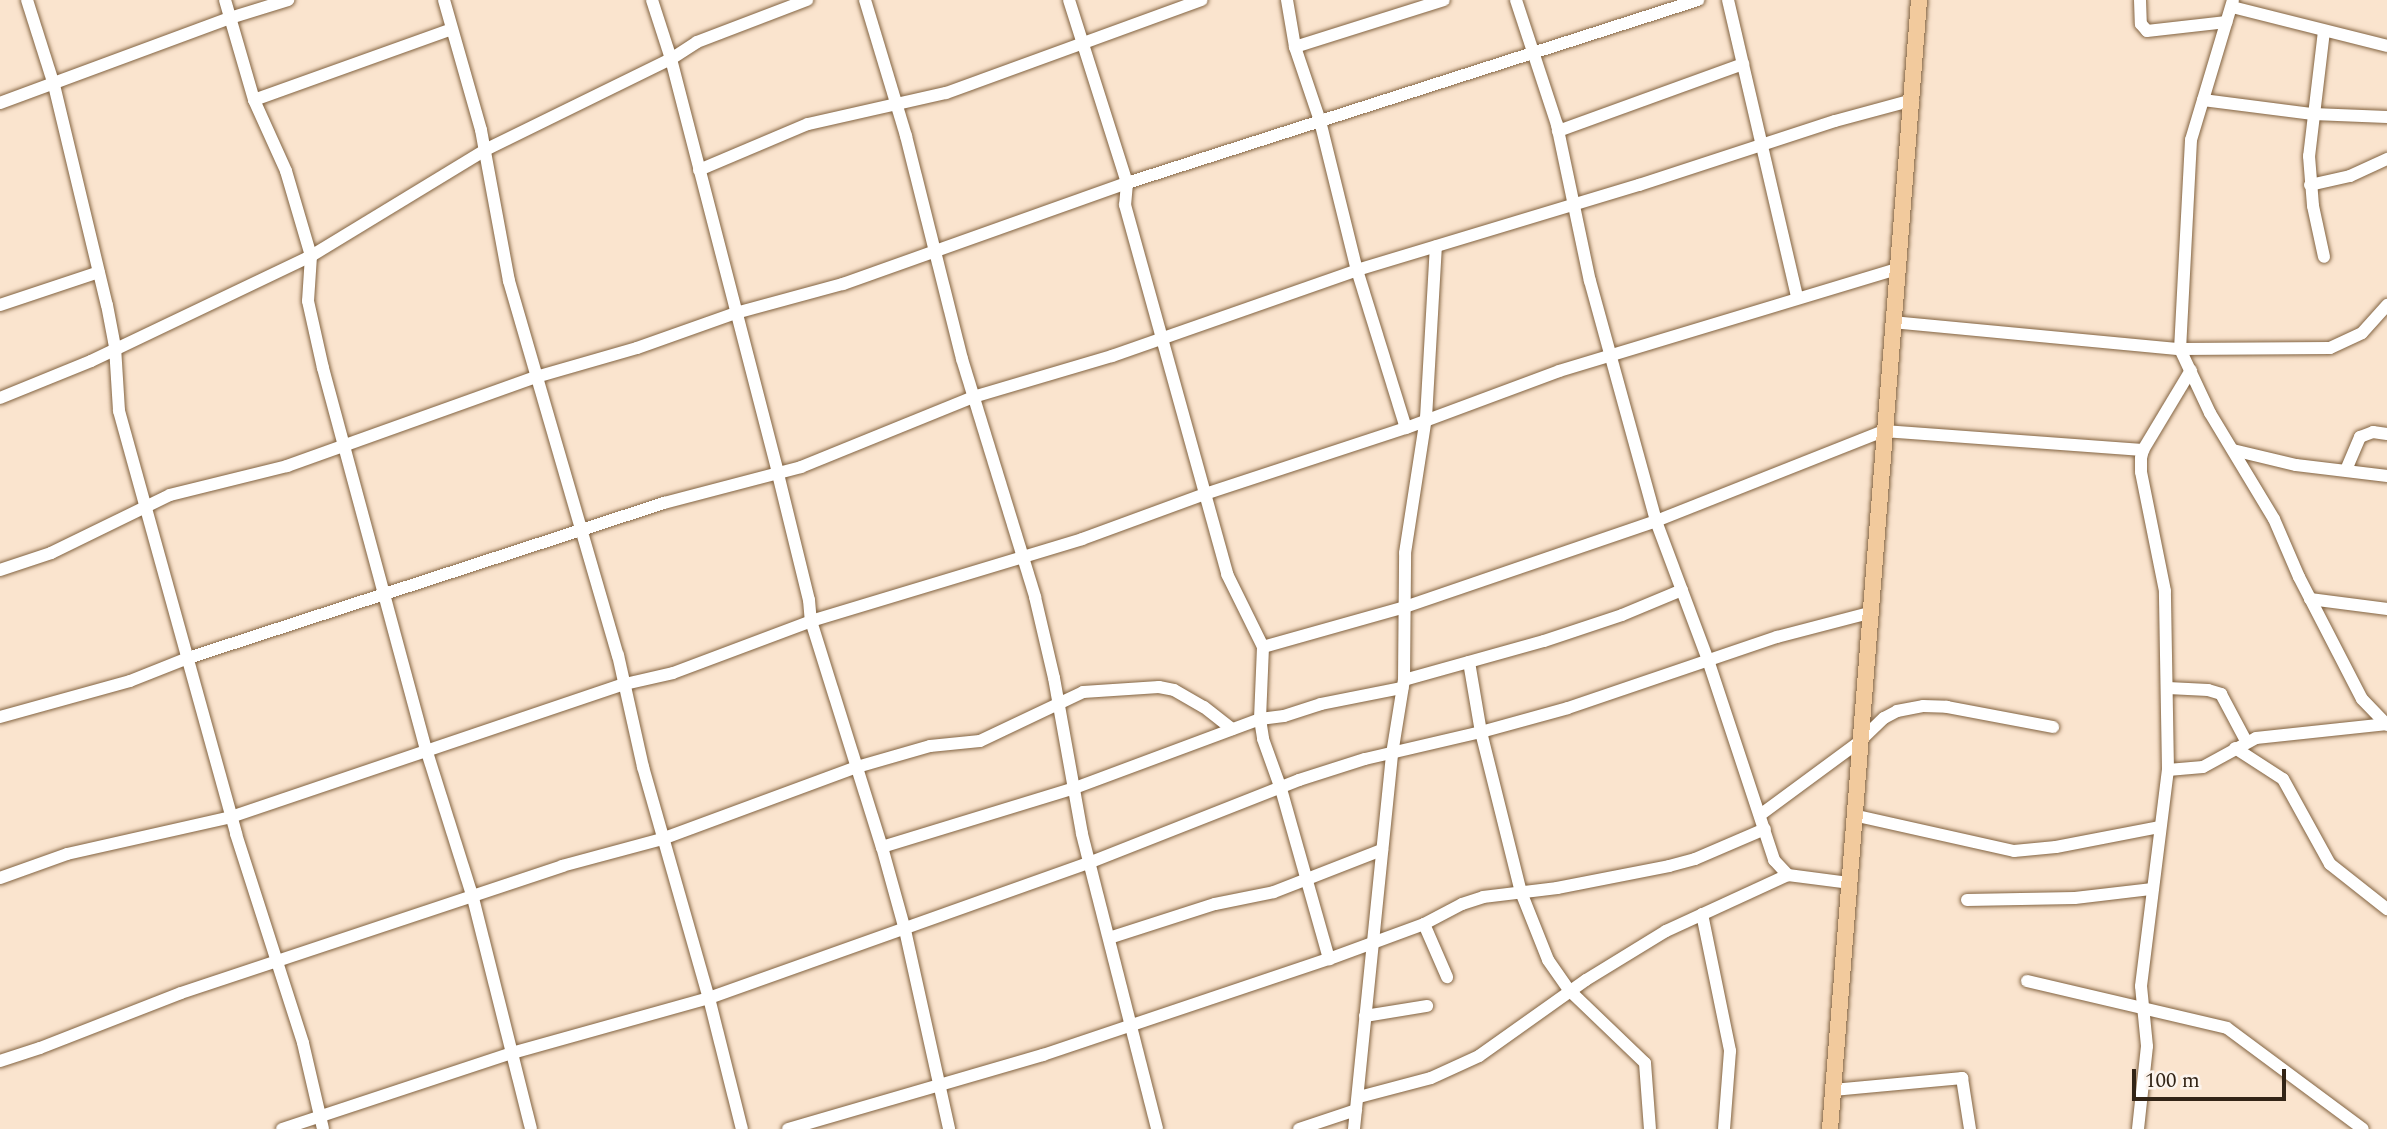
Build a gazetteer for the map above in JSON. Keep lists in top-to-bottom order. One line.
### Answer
{"scale_bar":"100 m"}
